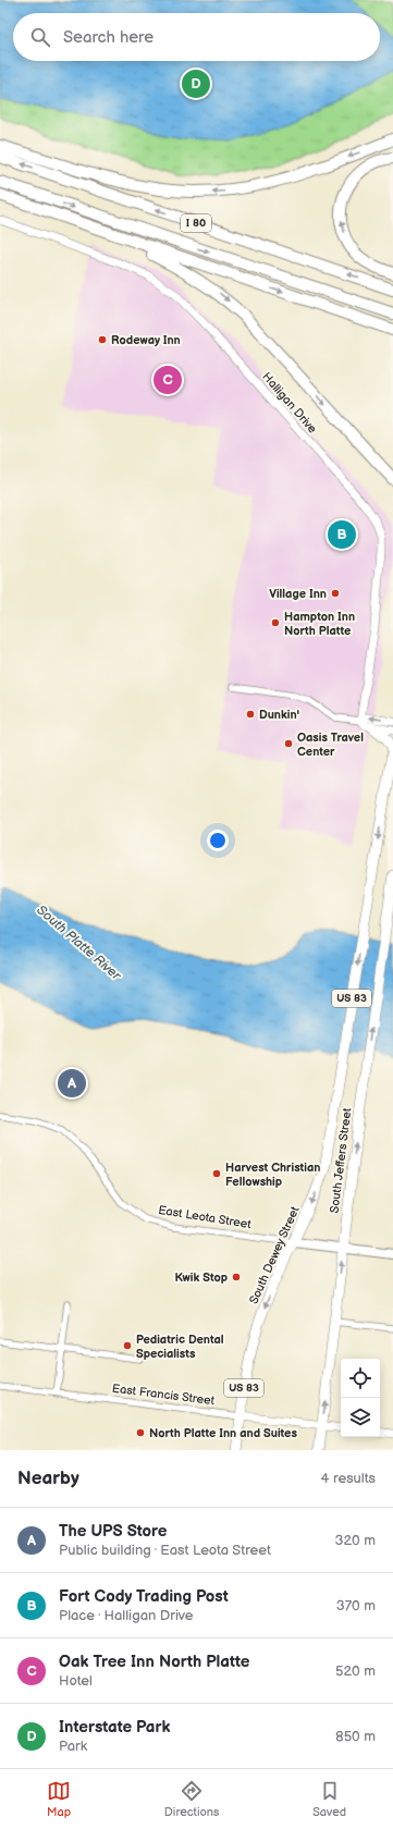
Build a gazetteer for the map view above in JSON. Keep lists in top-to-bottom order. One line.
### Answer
{"streets":{"highway":["I 80","US 83","South Jeffers Street","South Dewey Street"],"main road":["East Leota Street"],"street":["Halligan Drive","East Francis Street"]},"crossings":[["South Jeffers Street","East Leota Street"],["South Jeffers Street","East Francis Street"],["East Leota Street","South Dewey Street"],["South Dewey Street","East Francis Street"]],"one_way":["South Jeffers Street","South Dewey Street"],"water":["South Platte River"],"places":["Rodeway Inn","Village Inn","Hampton Inn North Platte","Dunkin'","Oasis Travel Center","Harvest Christian Fellowship","Kwik Stop","Pediatric Dental Specialists","North Platte Inn and Suites"],"page":{"search":"Search here","pins":["D","C","B","A"],"heading":["Nearby","4 results"],"list":[{"mark":"A","name":"The UPS Store","note":"Public building · East Leota Street","value":"320 m"},{"mark":"B","name":"Fort Cody Trading Post","note":"Place · Halligan Drive","value":"370 m"},{"mark":"C","name":"Oak Tree Inn North Platte","note":"Hotel","value":"520 m"},{"mark":"D","name":"Interstate Park","note":"Park","value":"850 m"}],"nav":["Map","Directions","Saved"]}}
